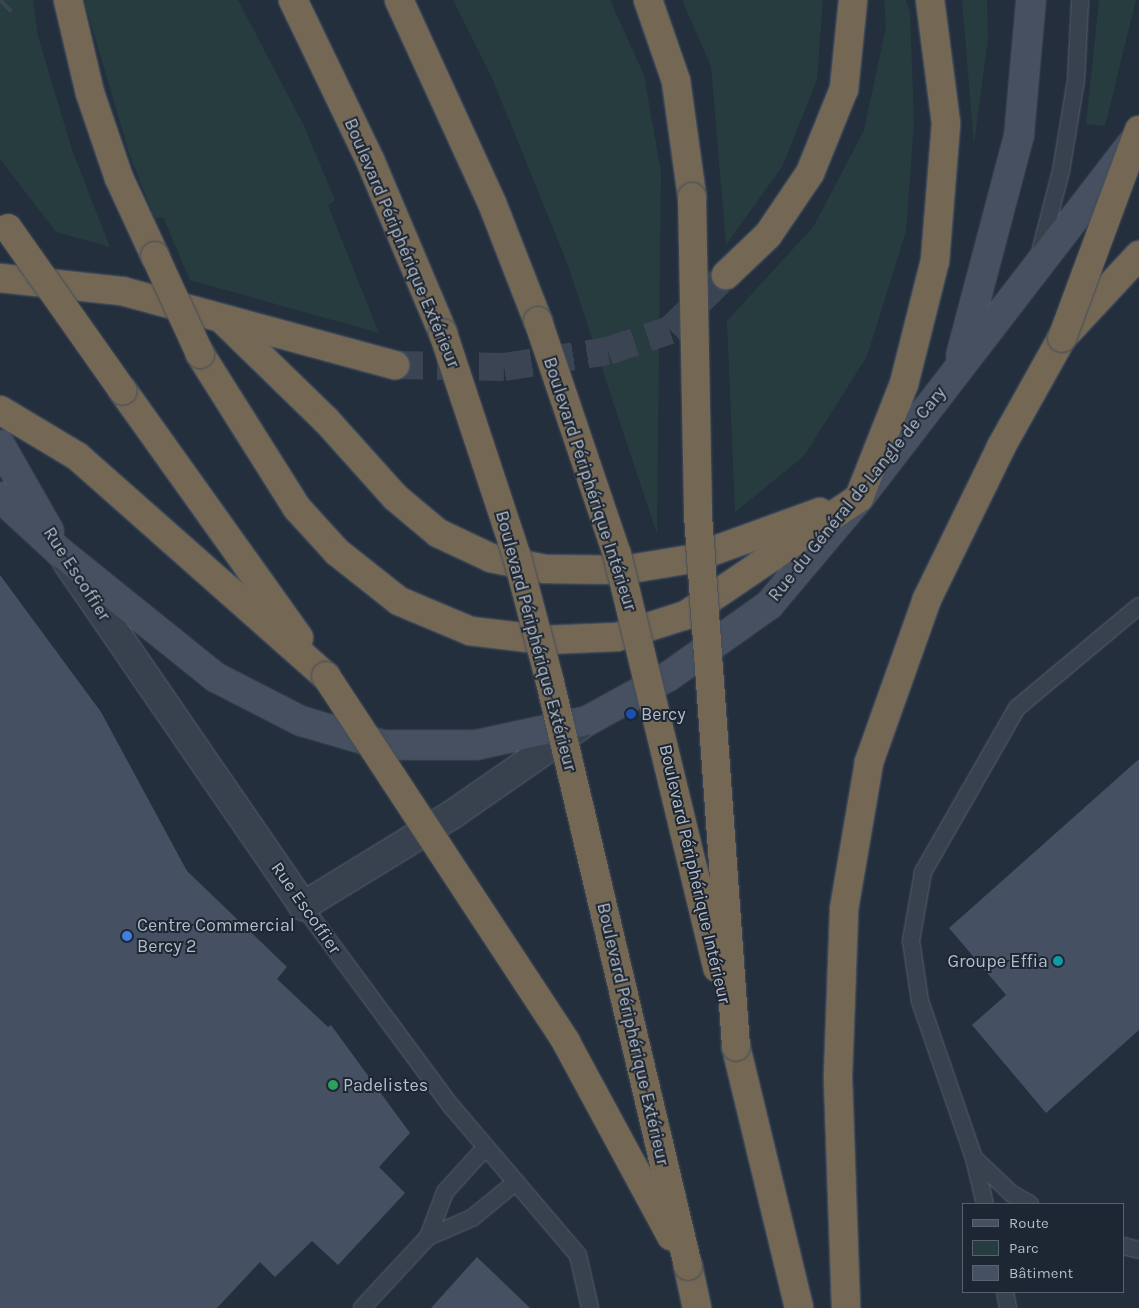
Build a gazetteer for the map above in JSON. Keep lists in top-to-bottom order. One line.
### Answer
{"streets":{"highway":["Boulevard Périphérique Extérieur","Boulevard Périphérique Intérieur"],"main road":["Rue du Général de Langle de Cary","Rue Escoffier"]},"crossings":[["Rue du Général de Langle de Cary","Rue Escoffier"]],"places":["Bercy","Centre Commercial Bercy 2","Groupe Effia","Padelistes"],"legend":["Route","Parc","Bâtiment"]}
